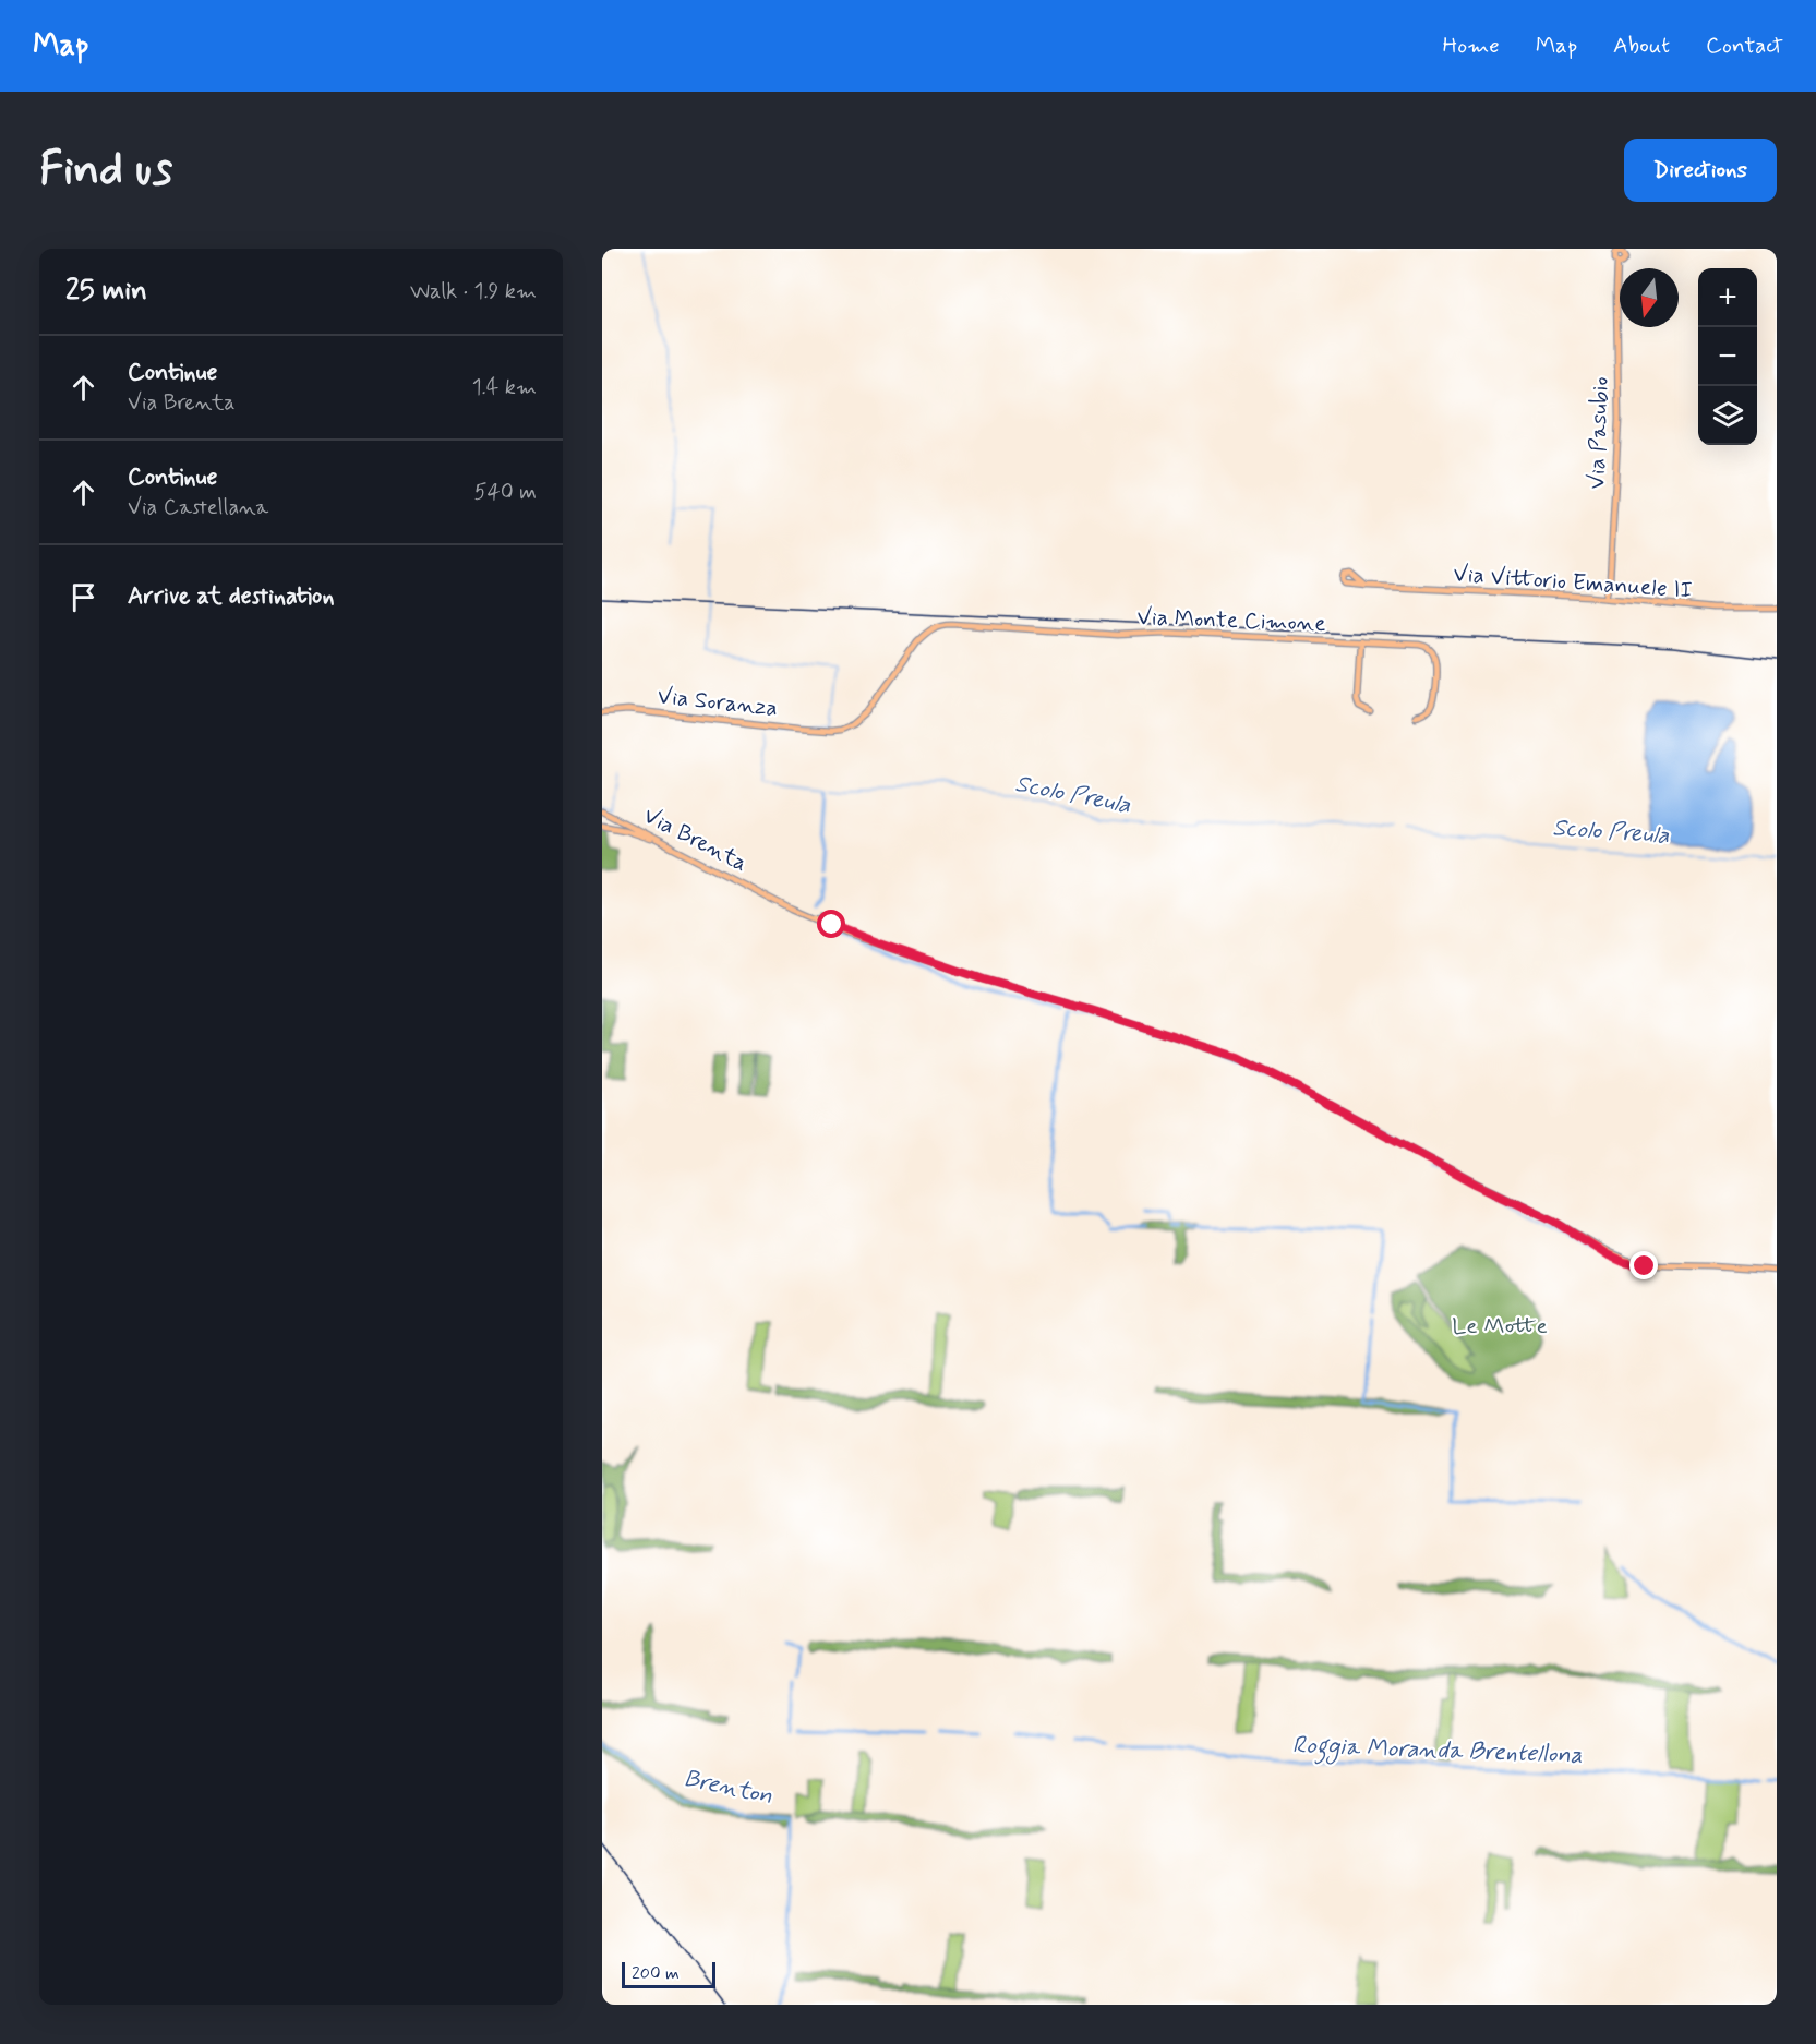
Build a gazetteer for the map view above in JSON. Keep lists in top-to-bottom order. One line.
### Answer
{"streets":{"main road":["Via Pasubio","Via Vittorio Emanuele II","Via Monte Cimone","Via Soranza","Via Brenta"]},"crossings":[["Via Pasubio","Via Vittorio Emanuele II"],["Via Monte Cimone","Via Soranza"]],"water":["Scolo Preula","Roggia Moranda Brentellona","Brenton"],"parks":["Le Motte"],"scale_bar":"200 m","north":"bottom","page":{"header":"Map","nav":["Home","Map","About","Contact"],"buttons":"Directions","title":"Find us","heading":["25 min","Walk · 1.9 km"],"map_buttons":["+","−"],"list":[["Continue","Via Brenta","1.4 km"],["Continue","Via Castellana","540 m"],"Arrive at destination"],"scale":"200 m"}}
